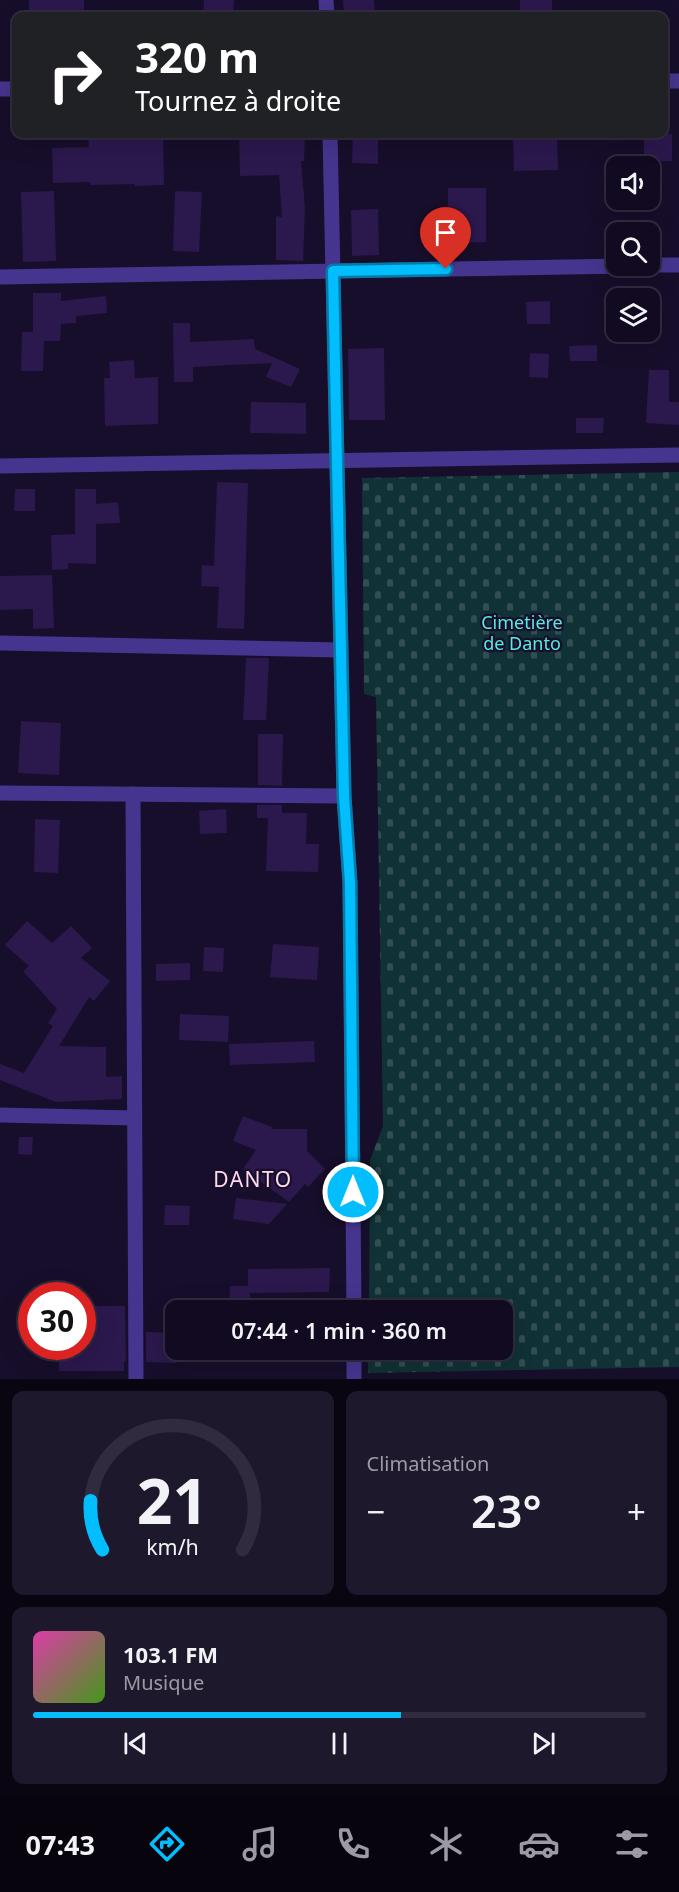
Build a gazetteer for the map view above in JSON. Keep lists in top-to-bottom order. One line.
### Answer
{"districts":["DANTO"],"parks":["Cimetière de Danto"],"page":{"turn":["320 m","Tournez à droite"],"limit":"30","trip":"07:44 · 1 min · 360 m","tile":"Climatisation","heat":["−","23°","+"],"song":["103.1 FM","Musique"],"tabs":"07:43","gauge":["21","km/h"]}}
